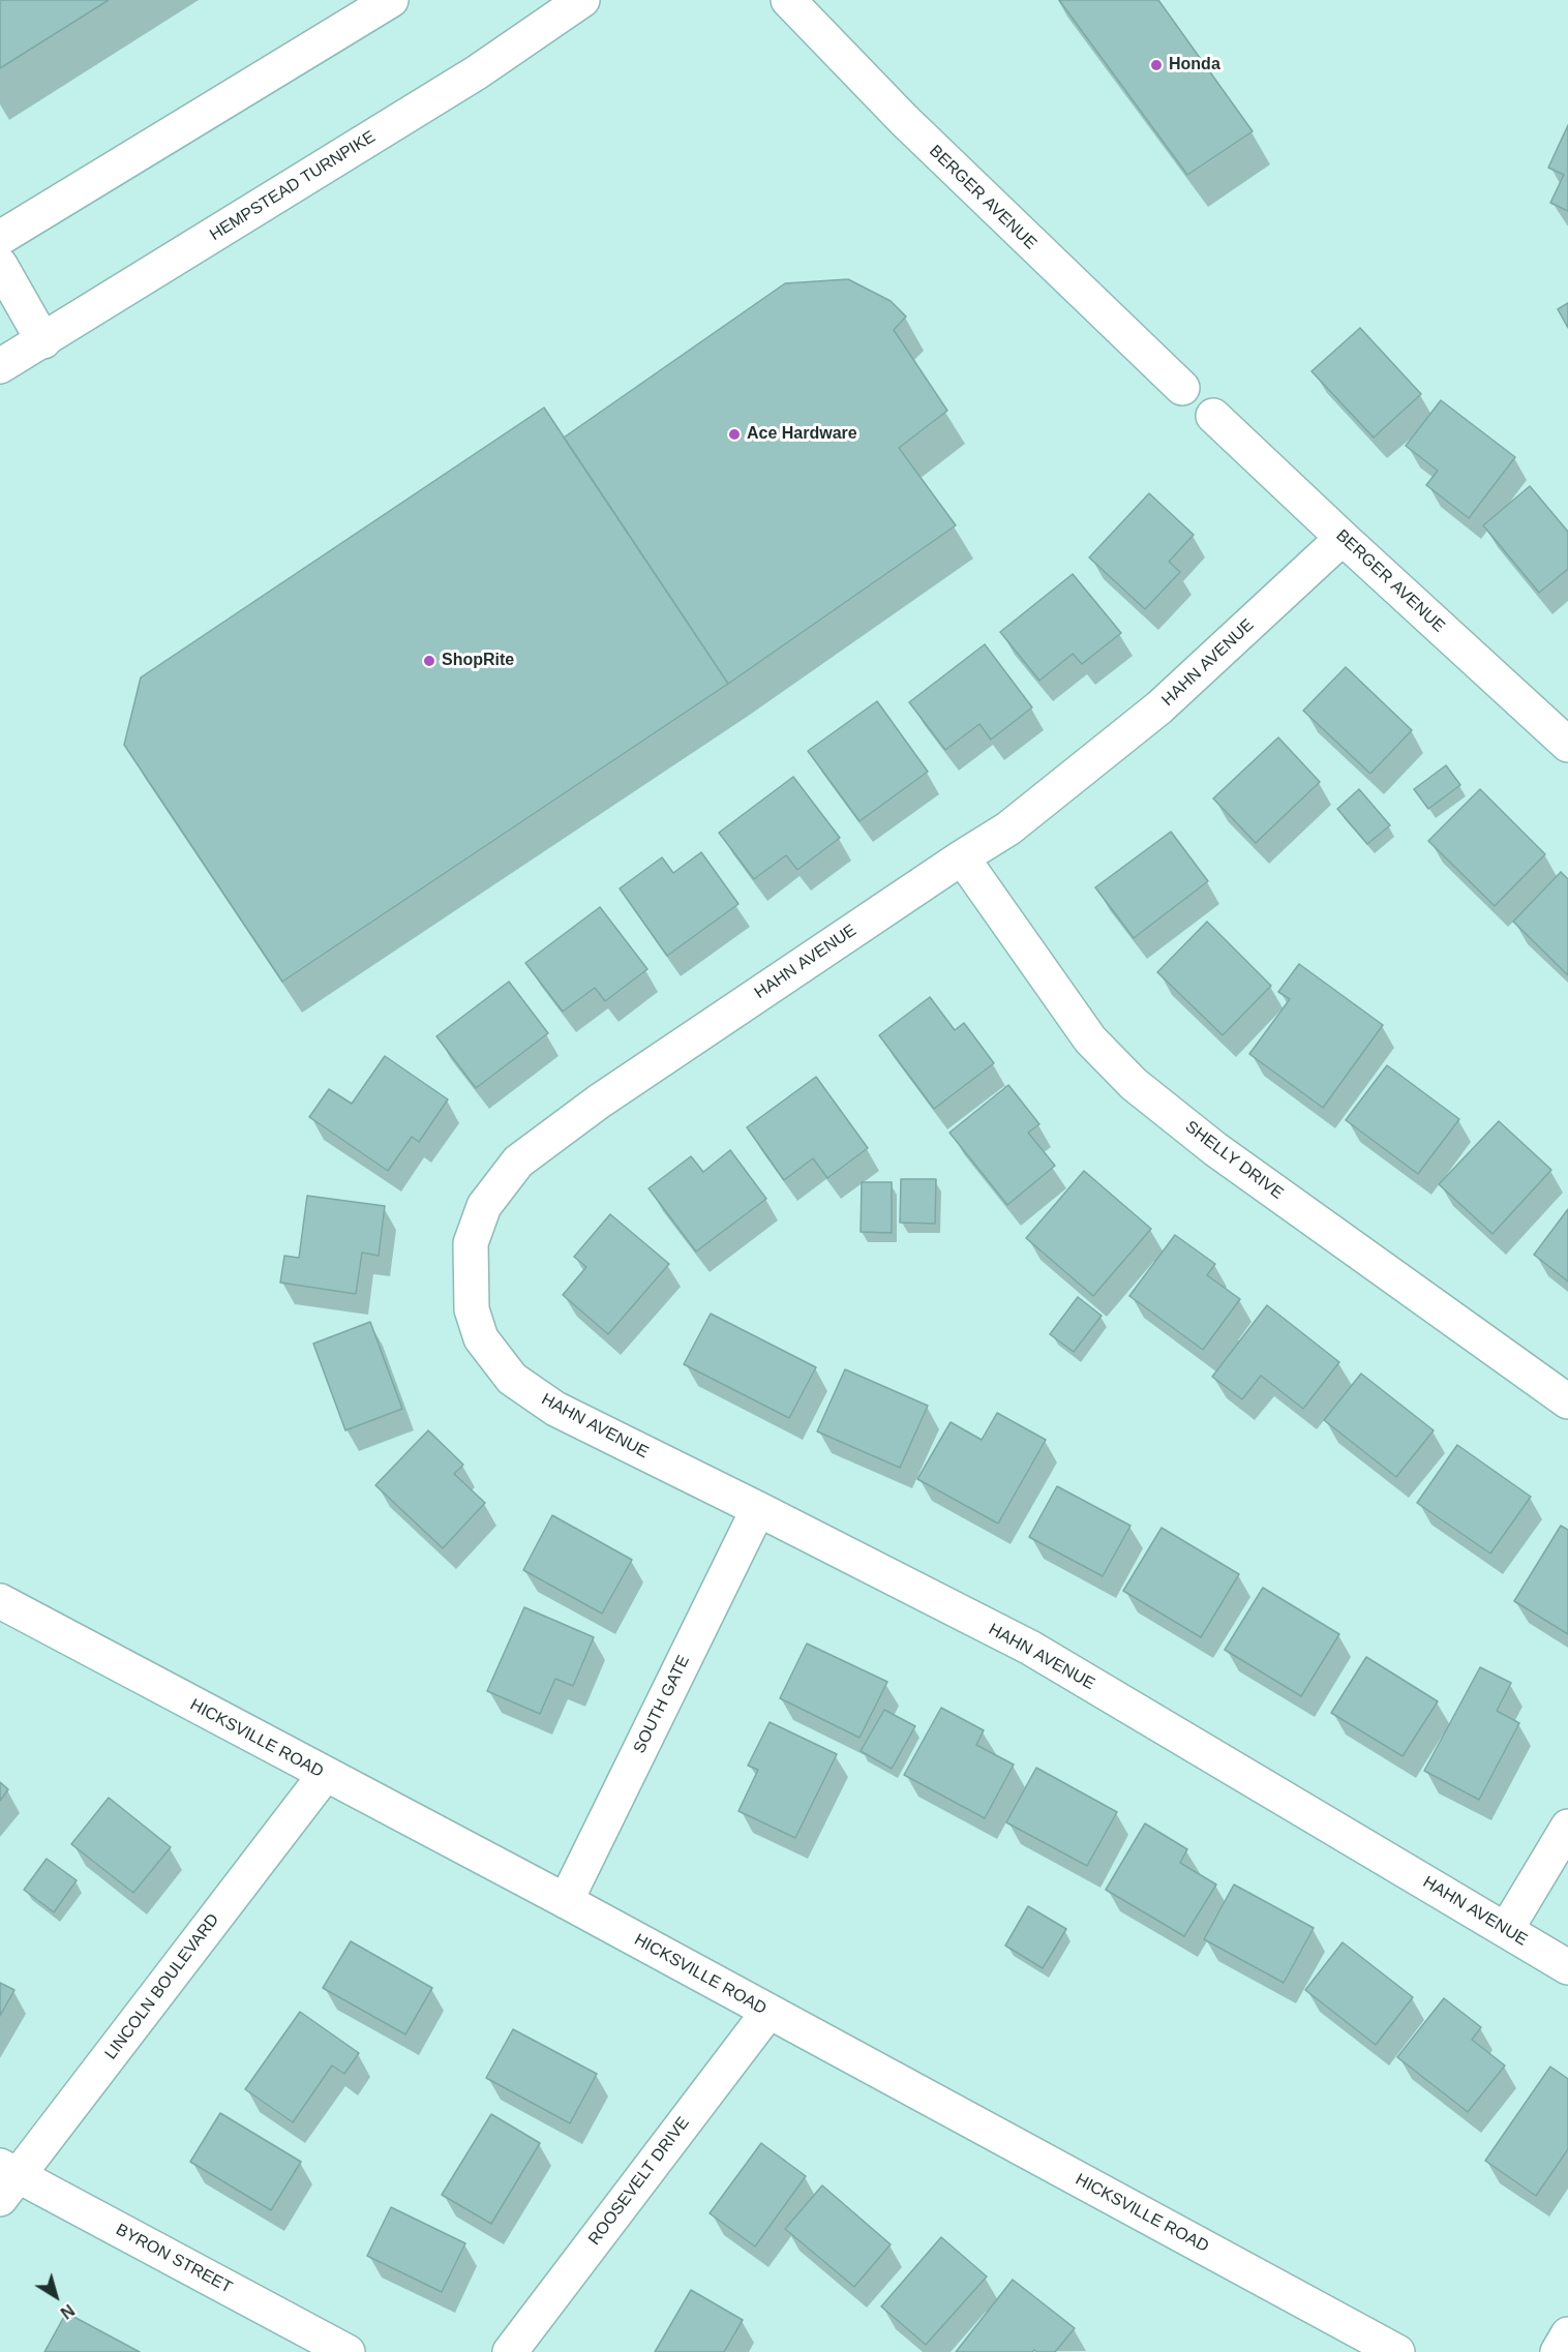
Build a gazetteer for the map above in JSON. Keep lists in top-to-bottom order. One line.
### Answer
{"streets":{"street":["HEMPSTEAD TURNPIKE","BERGER AVENUE","HAHN AVENUE","SHELLY DRIVE","SOUTH GATE","HICKSVILLE ROAD","LINCOLN BOULEVARD","ROOSEVELT DRIVE","BYRON STREET"]},"crossings":[["BERGER AVENUE","HAHN AVENUE"],["HAHN AVENUE","SHELLY DRIVE"],["HAHN AVENUE","SOUTH GATE"],["SOUTH GATE","HICKSVILLE ROAD"],["HICKSVILLE ROAD","LINCOLN BOULEVARD"],["HICKSVILLE ROAD","ROOSEVELT DRIVE"],["LINCOLN BOULEVARD","BYRON STREET"]],"places":["Honda","Ace Hardware","ShopRite"],"north":"bottom right"}
